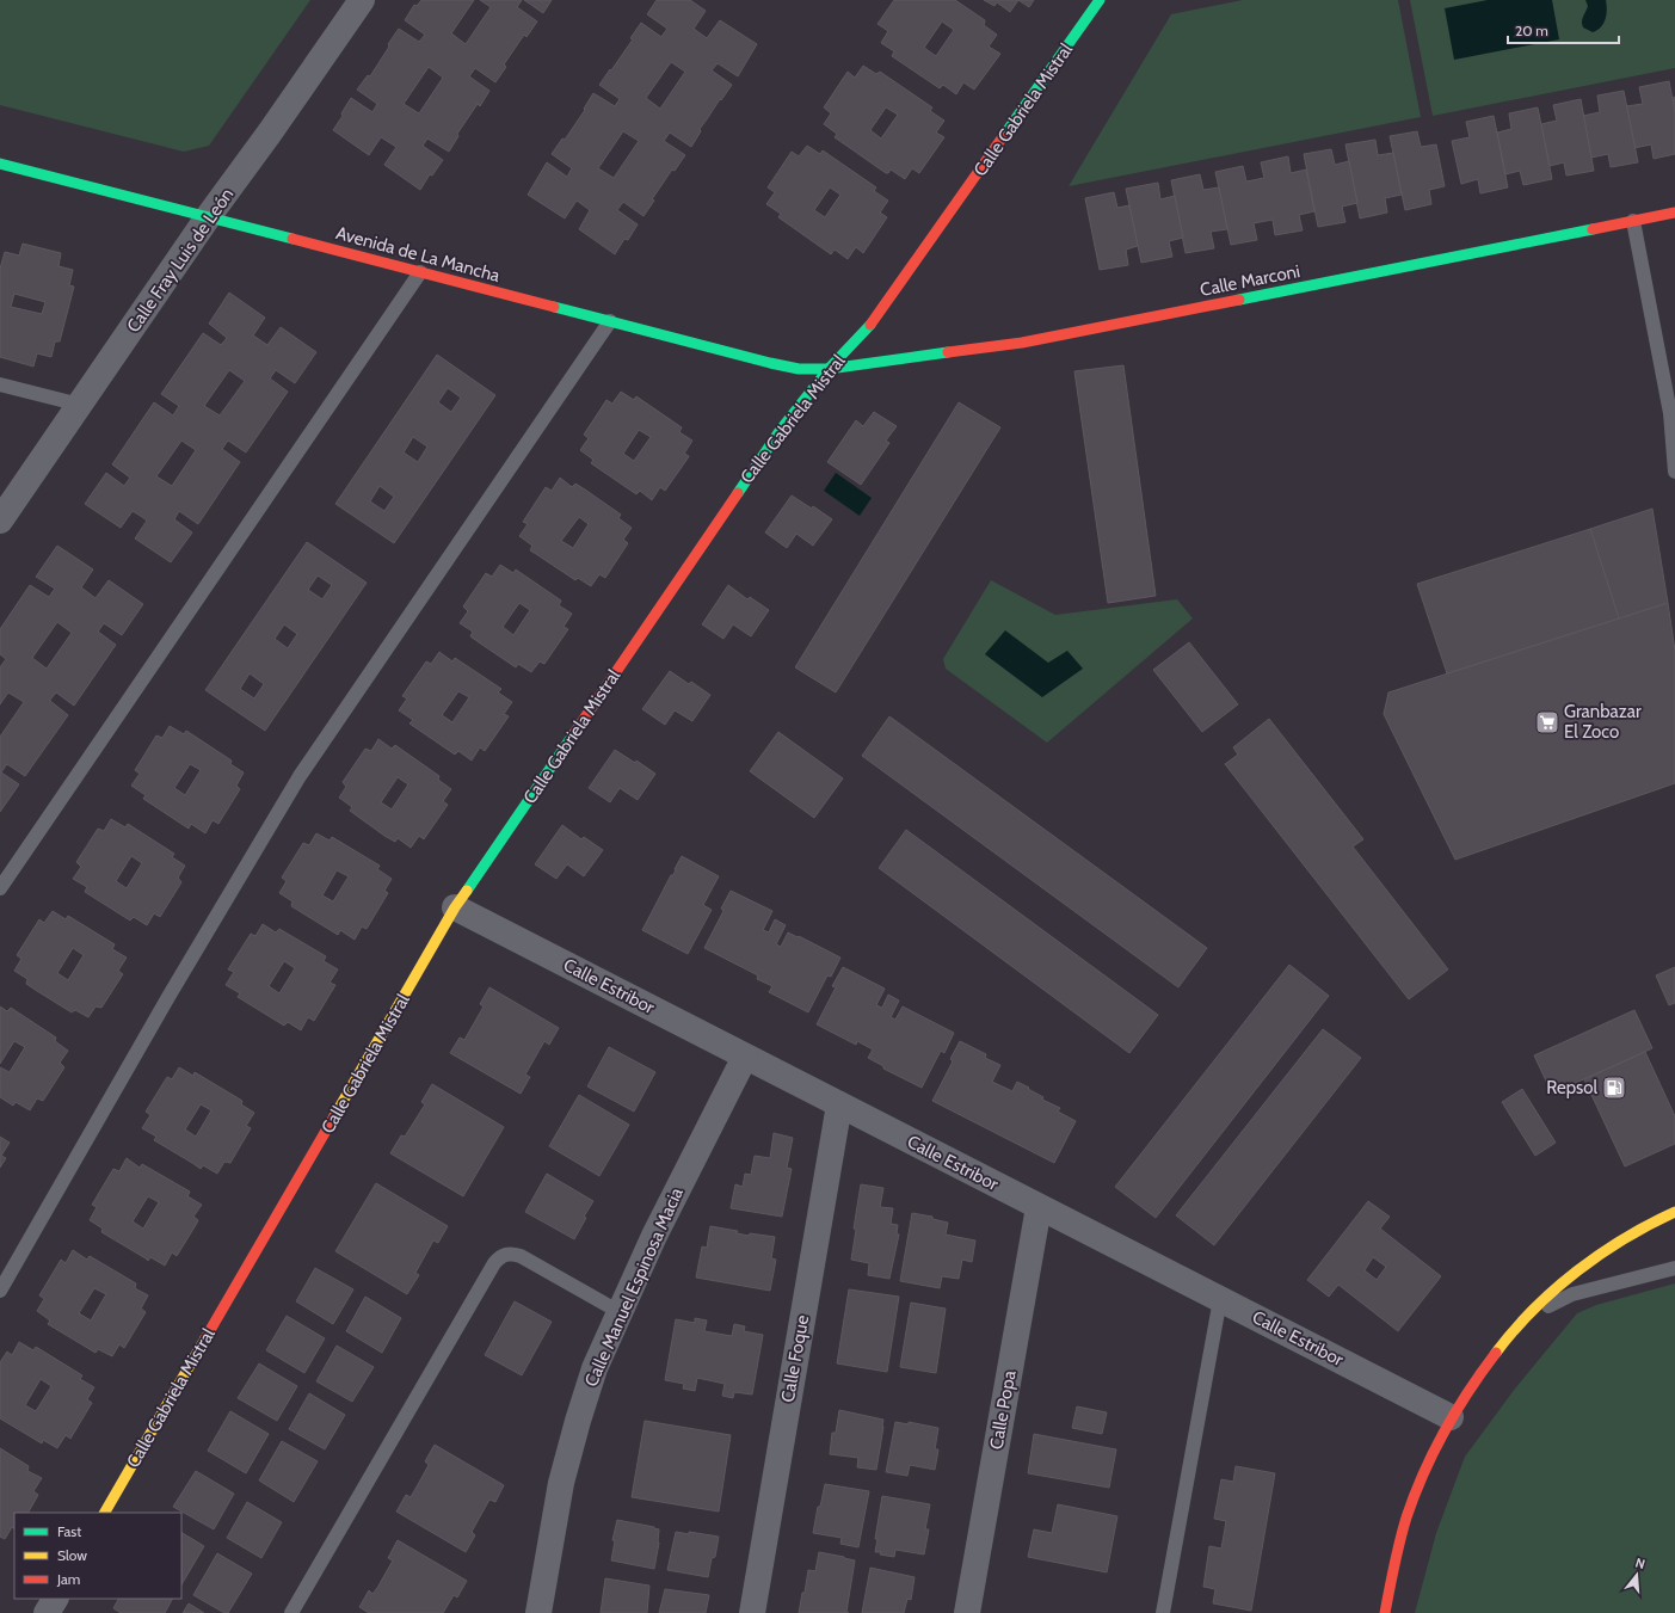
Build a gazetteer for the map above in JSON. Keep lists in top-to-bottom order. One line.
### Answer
{"streets":{"street":["Calle Gabriela Mistral","Avenida de La Mancha","Calle Fray Luis de León","Calle Marconi","Calle Estribor","Calle Manuel Espinosa Macia","Calle Foque","Calle Popa"]},"crossings":[["Calle Gabriela Mistral","Avenida de La Mancha"],["Calle Gabriela Mistral","Calle Marconi"],["Calle Gabriela Mistral","Calle Estribor"],["Avenida de La Mancha","Calle Fray Luis de León"],["Avenida de La Mancha","Calle Marconi"],["Calle Estribor","Calle Manuel Espinosa Macia"],["Calle Estribor","Calle Foque"],["Calle Estribor","Calle Popa"]],"places":{"supermarket":["Granbazar El Zoco"],"fuel station":["Repsol"]},"legend":["Fast","Slow","Jam"],"scale_bar":"20 m","north":"top"}
